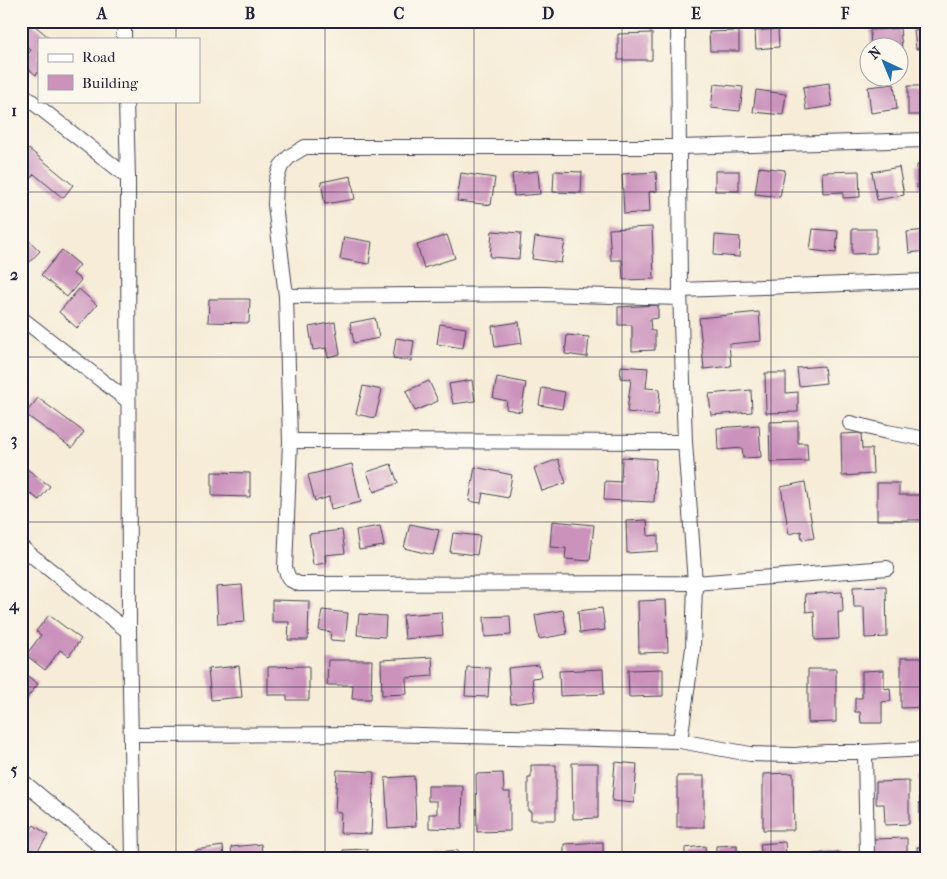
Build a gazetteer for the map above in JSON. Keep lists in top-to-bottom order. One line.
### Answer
{"legend":["Road","Building"],"north":"top left","grid":{"columns":["A","B","C","D","E","F"],"rows":["1","2","3","4","5"]}}
